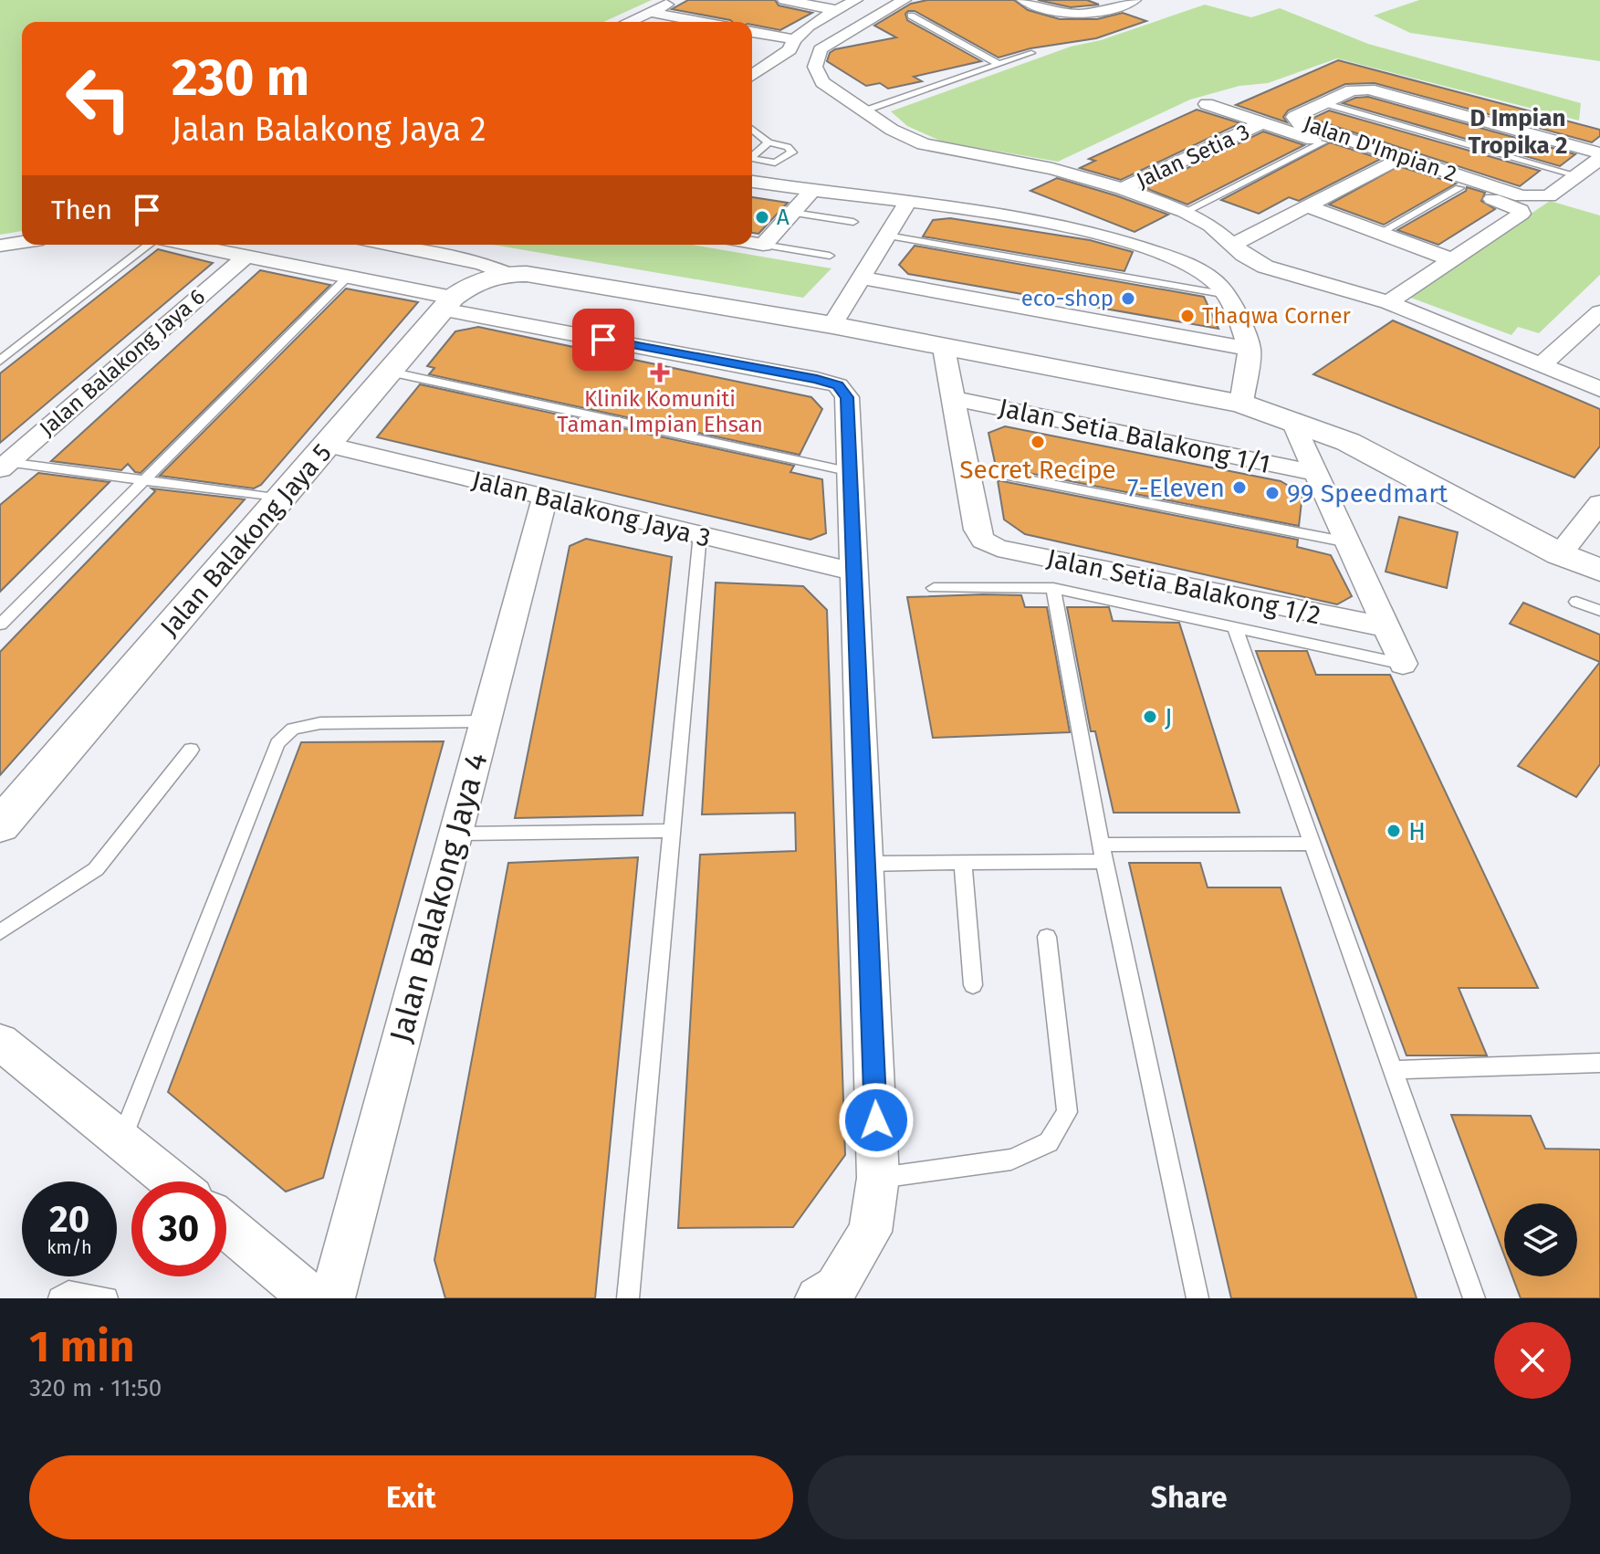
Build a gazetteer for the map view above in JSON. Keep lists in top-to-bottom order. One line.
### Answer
{"streets":{"street":["Jalan D'Impian 2","Jalan Setia 3","Jalan Balakong Jaya 6","Jalan Setia Balakong 1/1","Jalan Balakong Jaya 3","Jalan Balakong Jaya 5","Jalan Setia Balakong 1/2","Jalan Balakong Jaya 4"]},"crossings":[["Jalan Balakong Jaya 3","Jalan Balakong Jaya 5"],["Jalan Balakong Jaya 3","Jalan Balakong Jaya 4"]],"districts":["D Impian Tropika 2"],"places":{"other":["A","eco-shop","Thaqwa Corner","Secret Recipe","7-Eleven","99 Speedmart","J","H"],"health":["Klinik Komuniti Taman Impian Ehsan"]},"page":{"turn":["230 m","Jalan Balakong Jaya 2"],"then":"Then","speed":"20 km/h","limit":"30","heading":["1 min","320 m · 11:50"],"buttons":["Exit","Share"]}}
